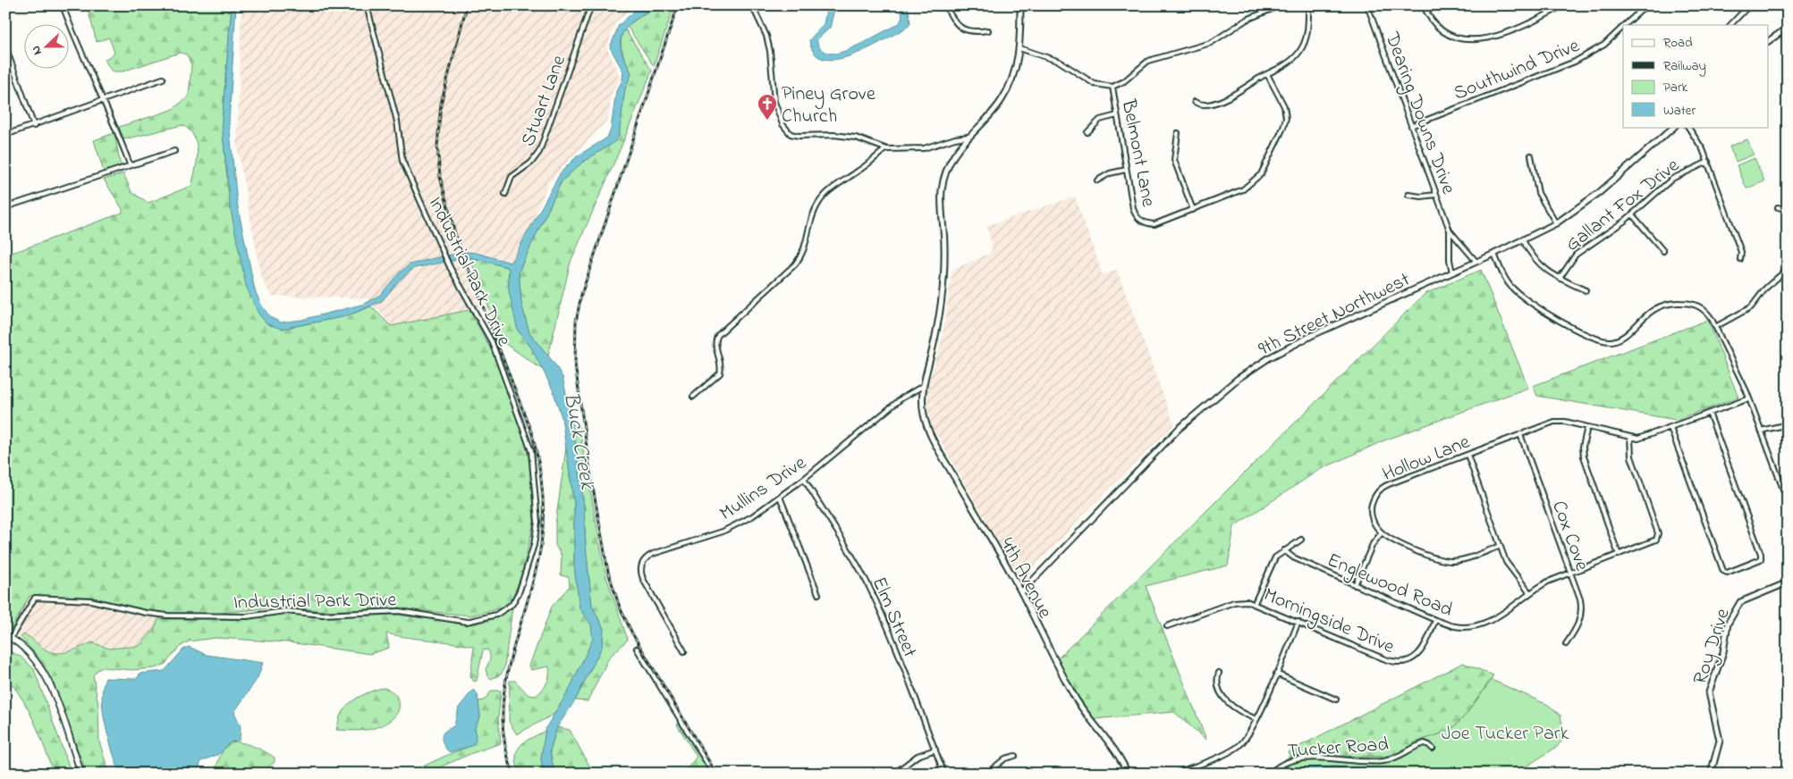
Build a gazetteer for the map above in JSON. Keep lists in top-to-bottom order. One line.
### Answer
{"streets":{"street":["Southwind Drive","Stuart Lane","Dearing Downs Drive","Belmont Lane","Gallant Fox Drive","Industrial Park Drive","9th Street Northwest","Hollow Lane","Mullins Drive","Cox Cove","4th Avenue","Englewood Road","Elm Street","Morningside Drive","Roy Drive","Tucker Road"]},"crossings":[["Southwind Drive","Dearing Downs Drive"],["Dearing Downs Drive","9th Street Northwest"],["9th Street Northwest","4th Avenue"],["Hollow Lane","Cox Cove"],["Hollow Lane","Englewood Road"],["Mullins Drive","4th Avenue"],["Mullins Drive","Elm Street"],["Cox Cove","Englewood Road"],["Englewood Road","Morningside Drive"]],"water":["Buck Creek"],"parks":["Joe Tucker Park"],"places":{"church":["Piney Grove Church"]},"legend":["Road","Railway","Park","Water"],"north":"left"}
